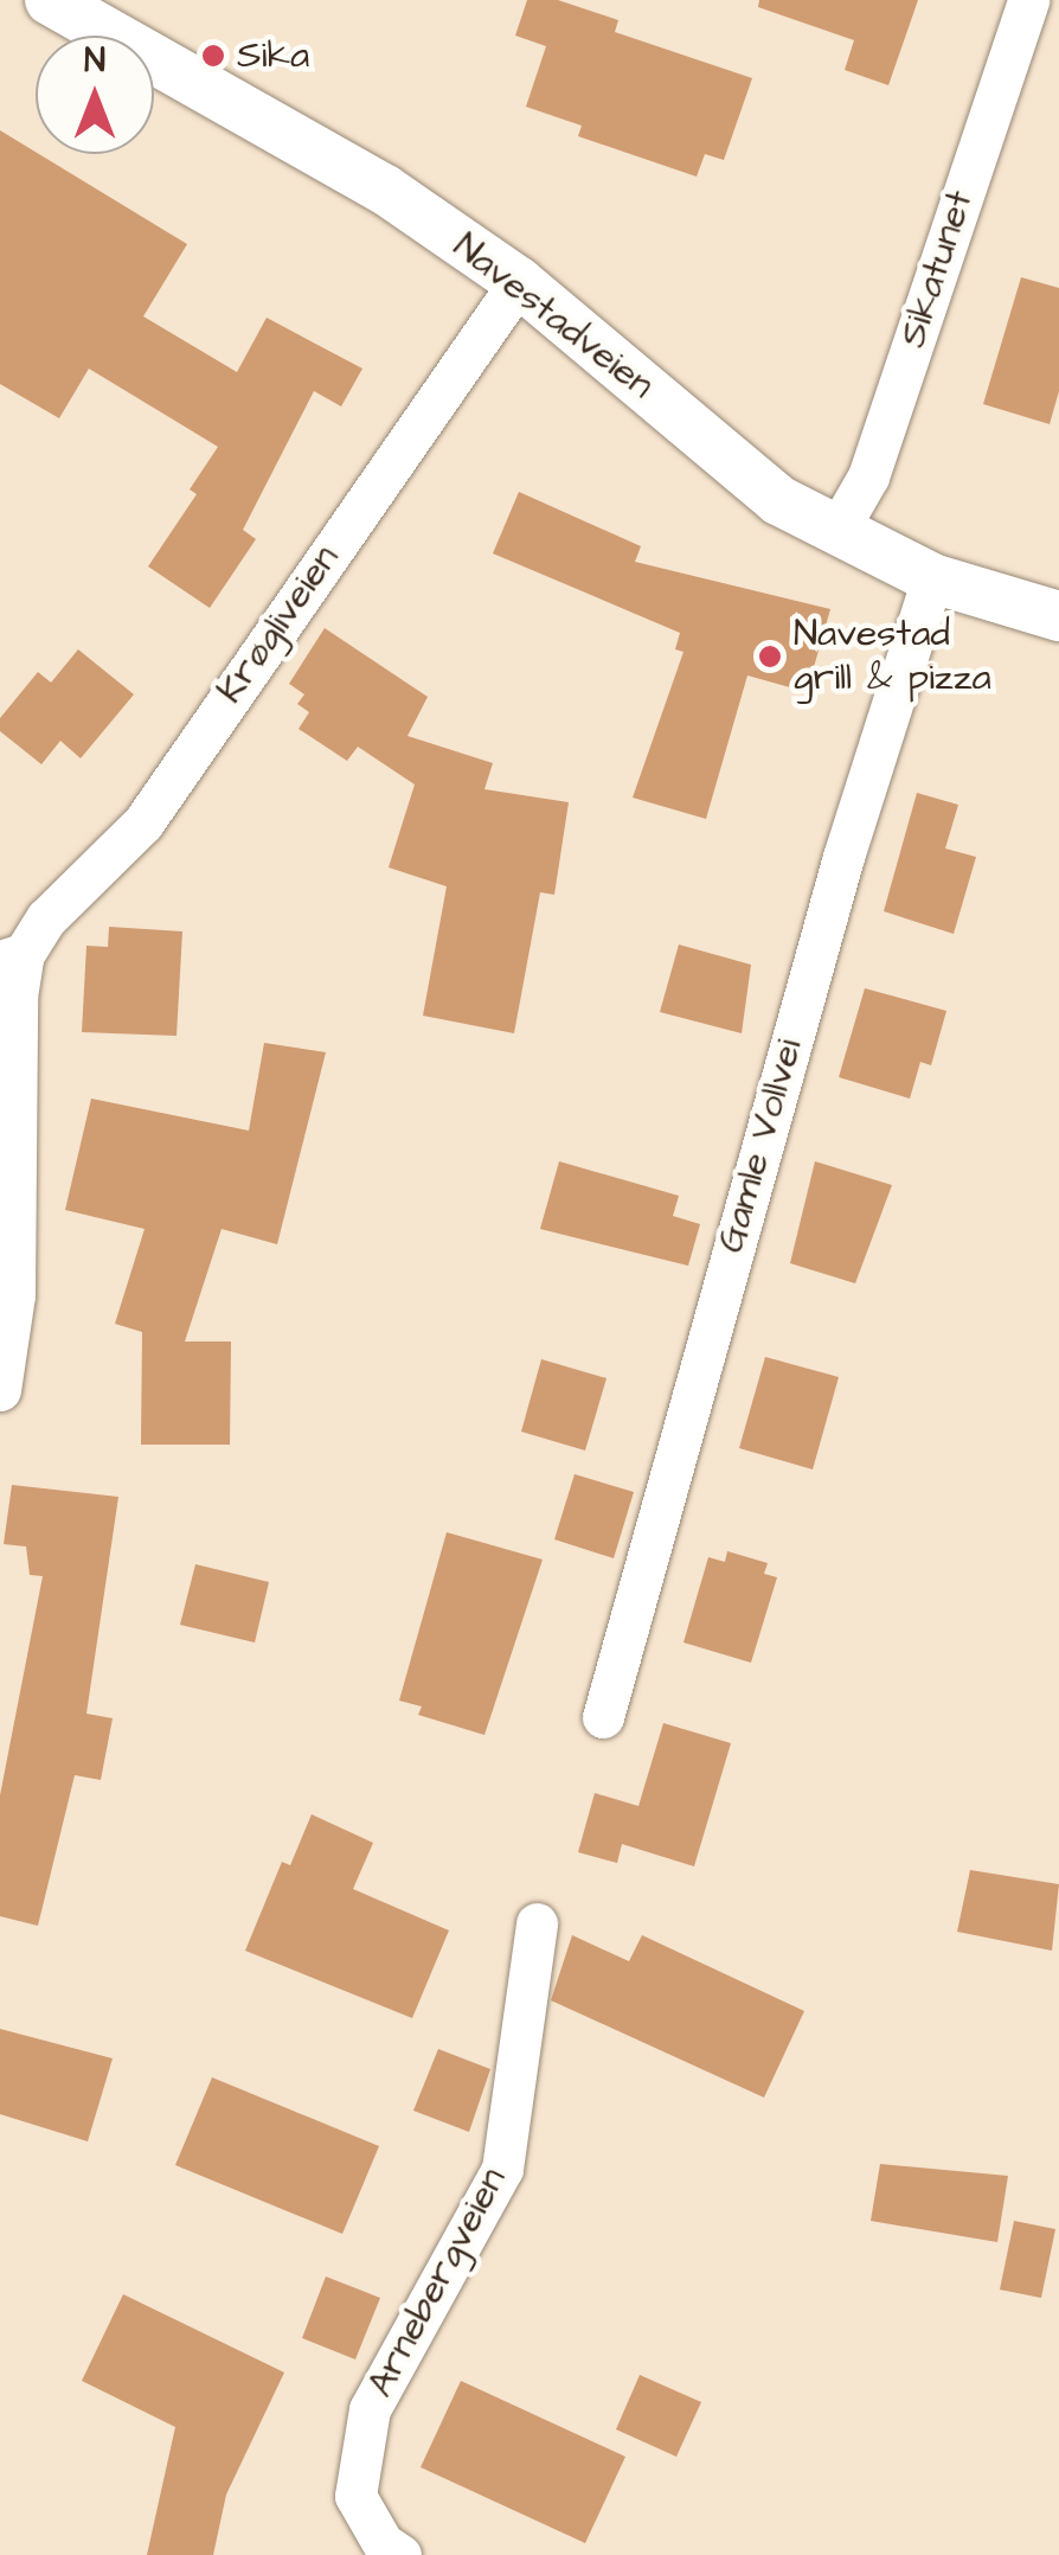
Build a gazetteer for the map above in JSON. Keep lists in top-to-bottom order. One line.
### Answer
{"streets":{"street":["Sikatunet","Navestadveien","Krøgliveien","Gamle Vollvei","Arnebergveien"]},"crossings":[["Sikatunet","Navestadveien"],["Navestadveien","Krøgliveien"],["Navestadveien","Gamle Vollvei"]],"places":["Sika","Navestad grill & pizza"],"north":"top"}
